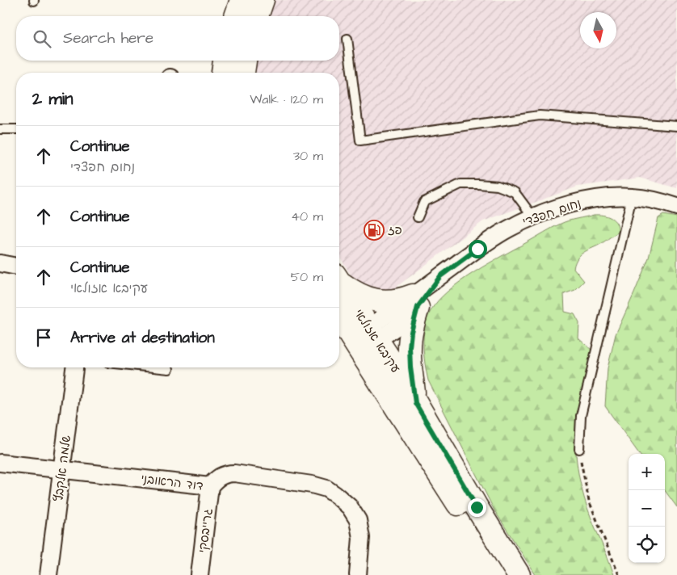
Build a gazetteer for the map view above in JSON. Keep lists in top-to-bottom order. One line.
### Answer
{"streets":{"street":["נחום חפצדי","עקיבא אזולאי","שלמה אלקבץ","דוד הראובני","גרייבסקי"]},"crossings":[["נחום חפצדי","עקיבא אזולאי"],["שלמה אלקבץ","דוד הראובני"],["דוד הראובני","גרייבסקי"]],"places":{"fuel station":["פז"]},"north":"bottom","page":{"search":"Search here","heading":["2 min","Walk · 120 m"],"list":[["Continue","נחום חפצדי","30 m"],["Continue","40 m"],["Continue","עקיבא אזולאי","50 m"],"Arrive at destination"],"map_buttons":["+","−"]}}
